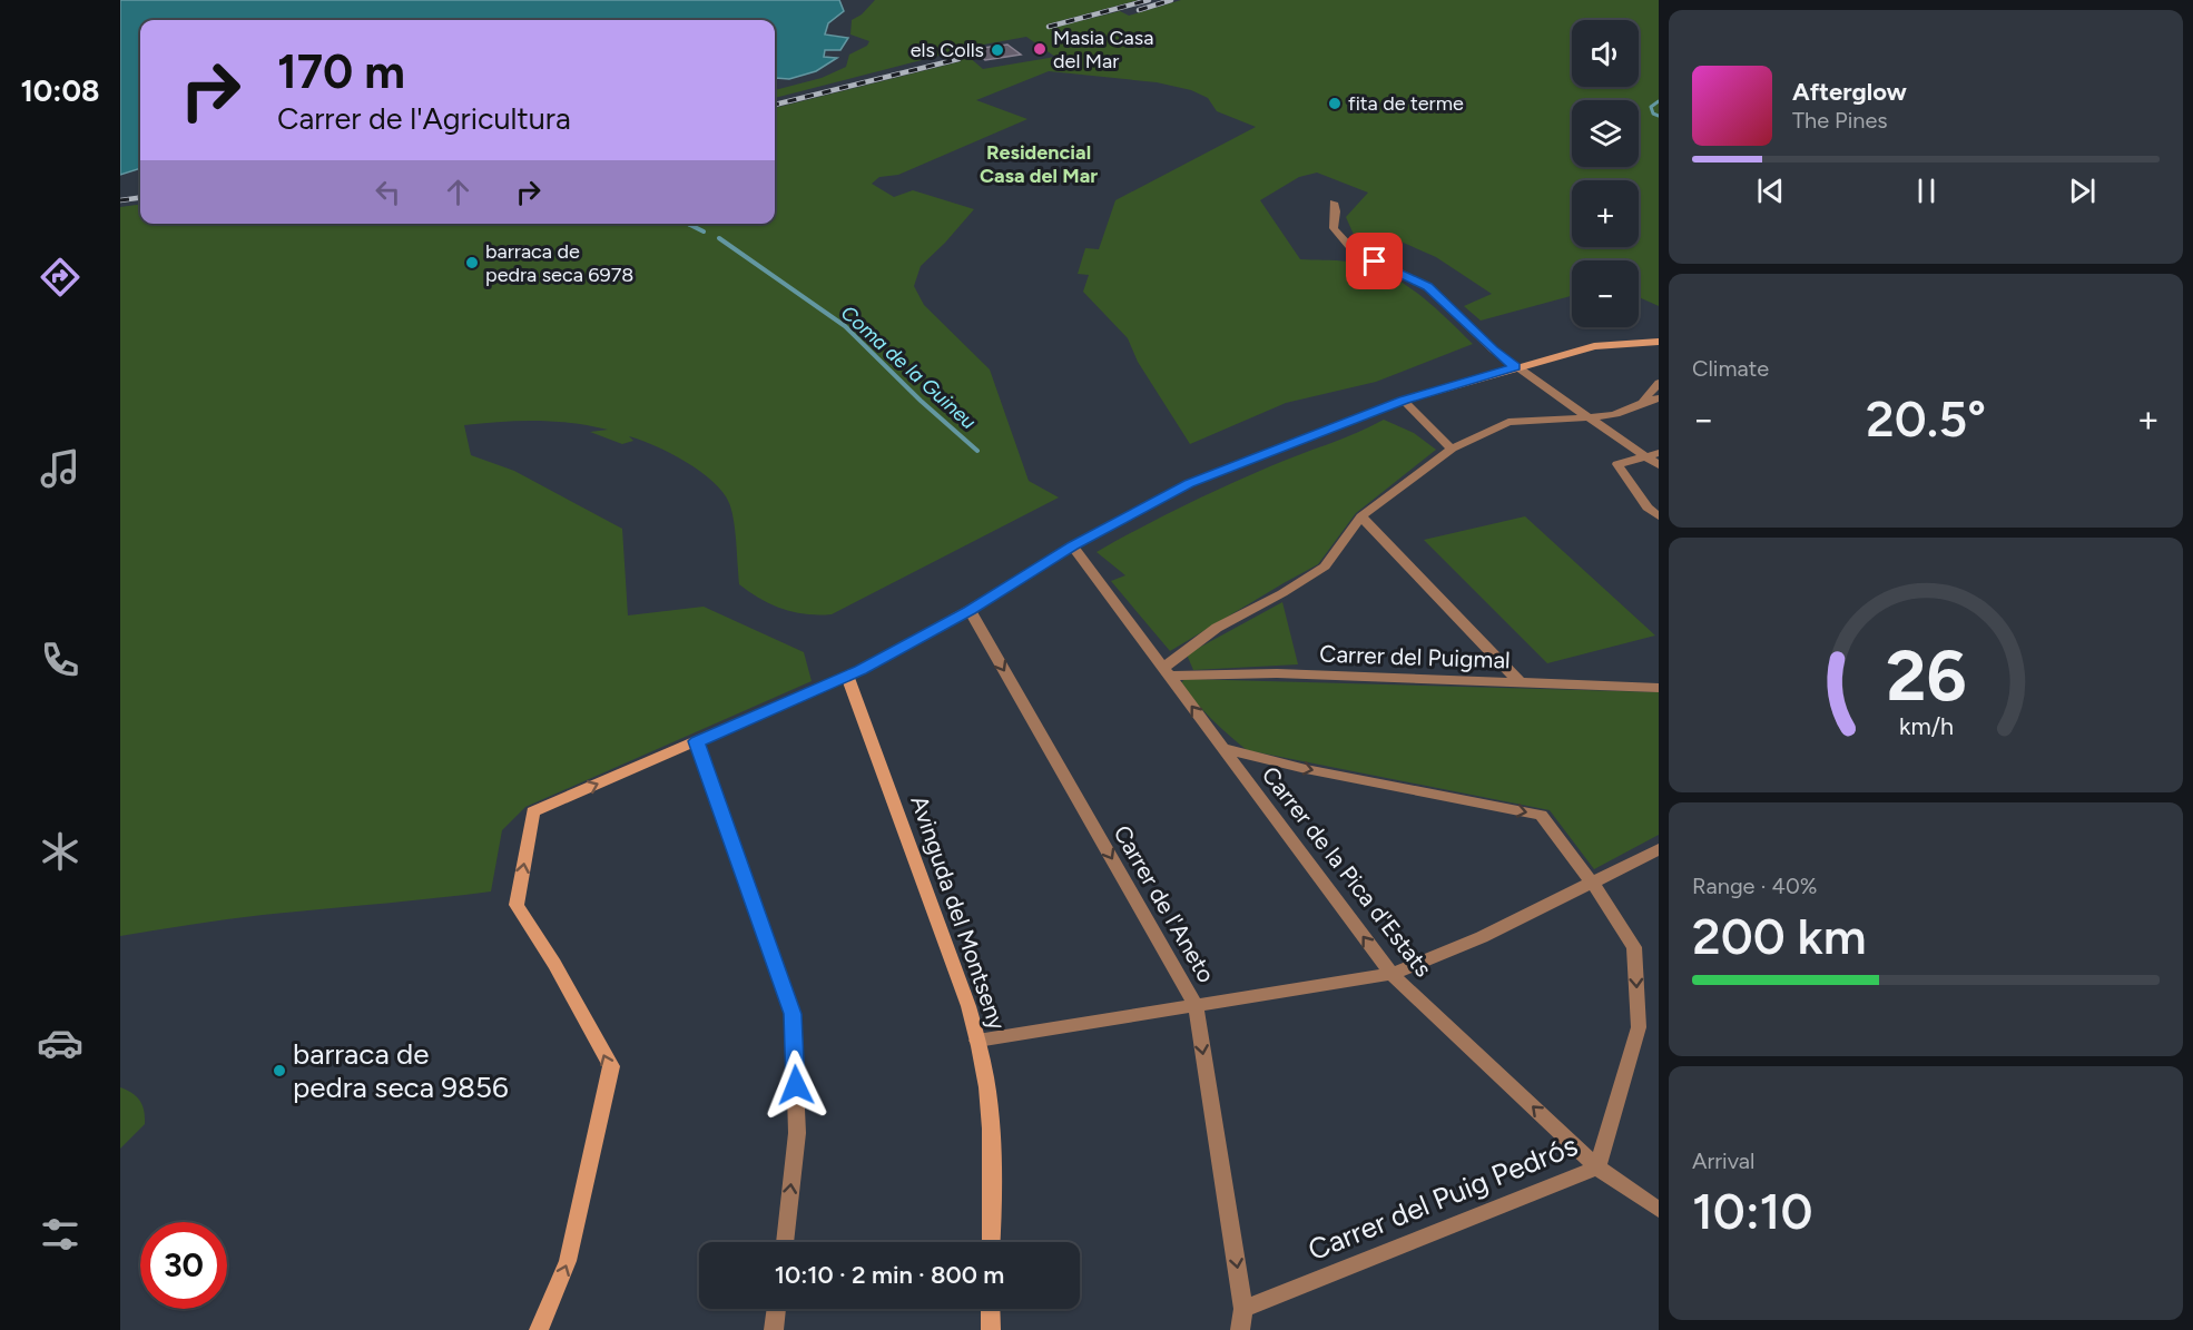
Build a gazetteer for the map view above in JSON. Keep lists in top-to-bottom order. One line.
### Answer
{"streets":{"street":["Carrer del Puigmal","Carrer de la Pica d'Estats","Carrer de l'Aneto","Avinguda del Montseny","Carrer del Puig Pedrós"]},"crossings":[["Carrer del Puigmal","Carrer de la Pica d'Estats"],["Carrer de la Pica d'Estats","Carrer del Puig Pedrós"],["Carrer de l'Aneto","Carrer del Puig Pedrós"]],"one_way":["Carrer de la Pica d'Estats","Carrer de l'Aneto"],"districts":["Residencial Casa del Mar"],"water":["Coma de la Guineu"],"places":["Masia Casa del Mar","els Colls","fita de terme","barraca de pedra seca 6978","barraca de pedra seca 9856"],"page":{"tabs":"10:08","map_buttons":["+","−"],"turn":["170 m","Carrer de l'Agricultura"],"song":["Afterglow","The Pines"],"tile":["Climate",["Range · 40%","200 km"],["Arrival","10:10"]],"heat":["−","20.5°","+"],"limit":"30","trip":"10:10 · 2 min · 800 m","gauge":["26","km/h"]}}
